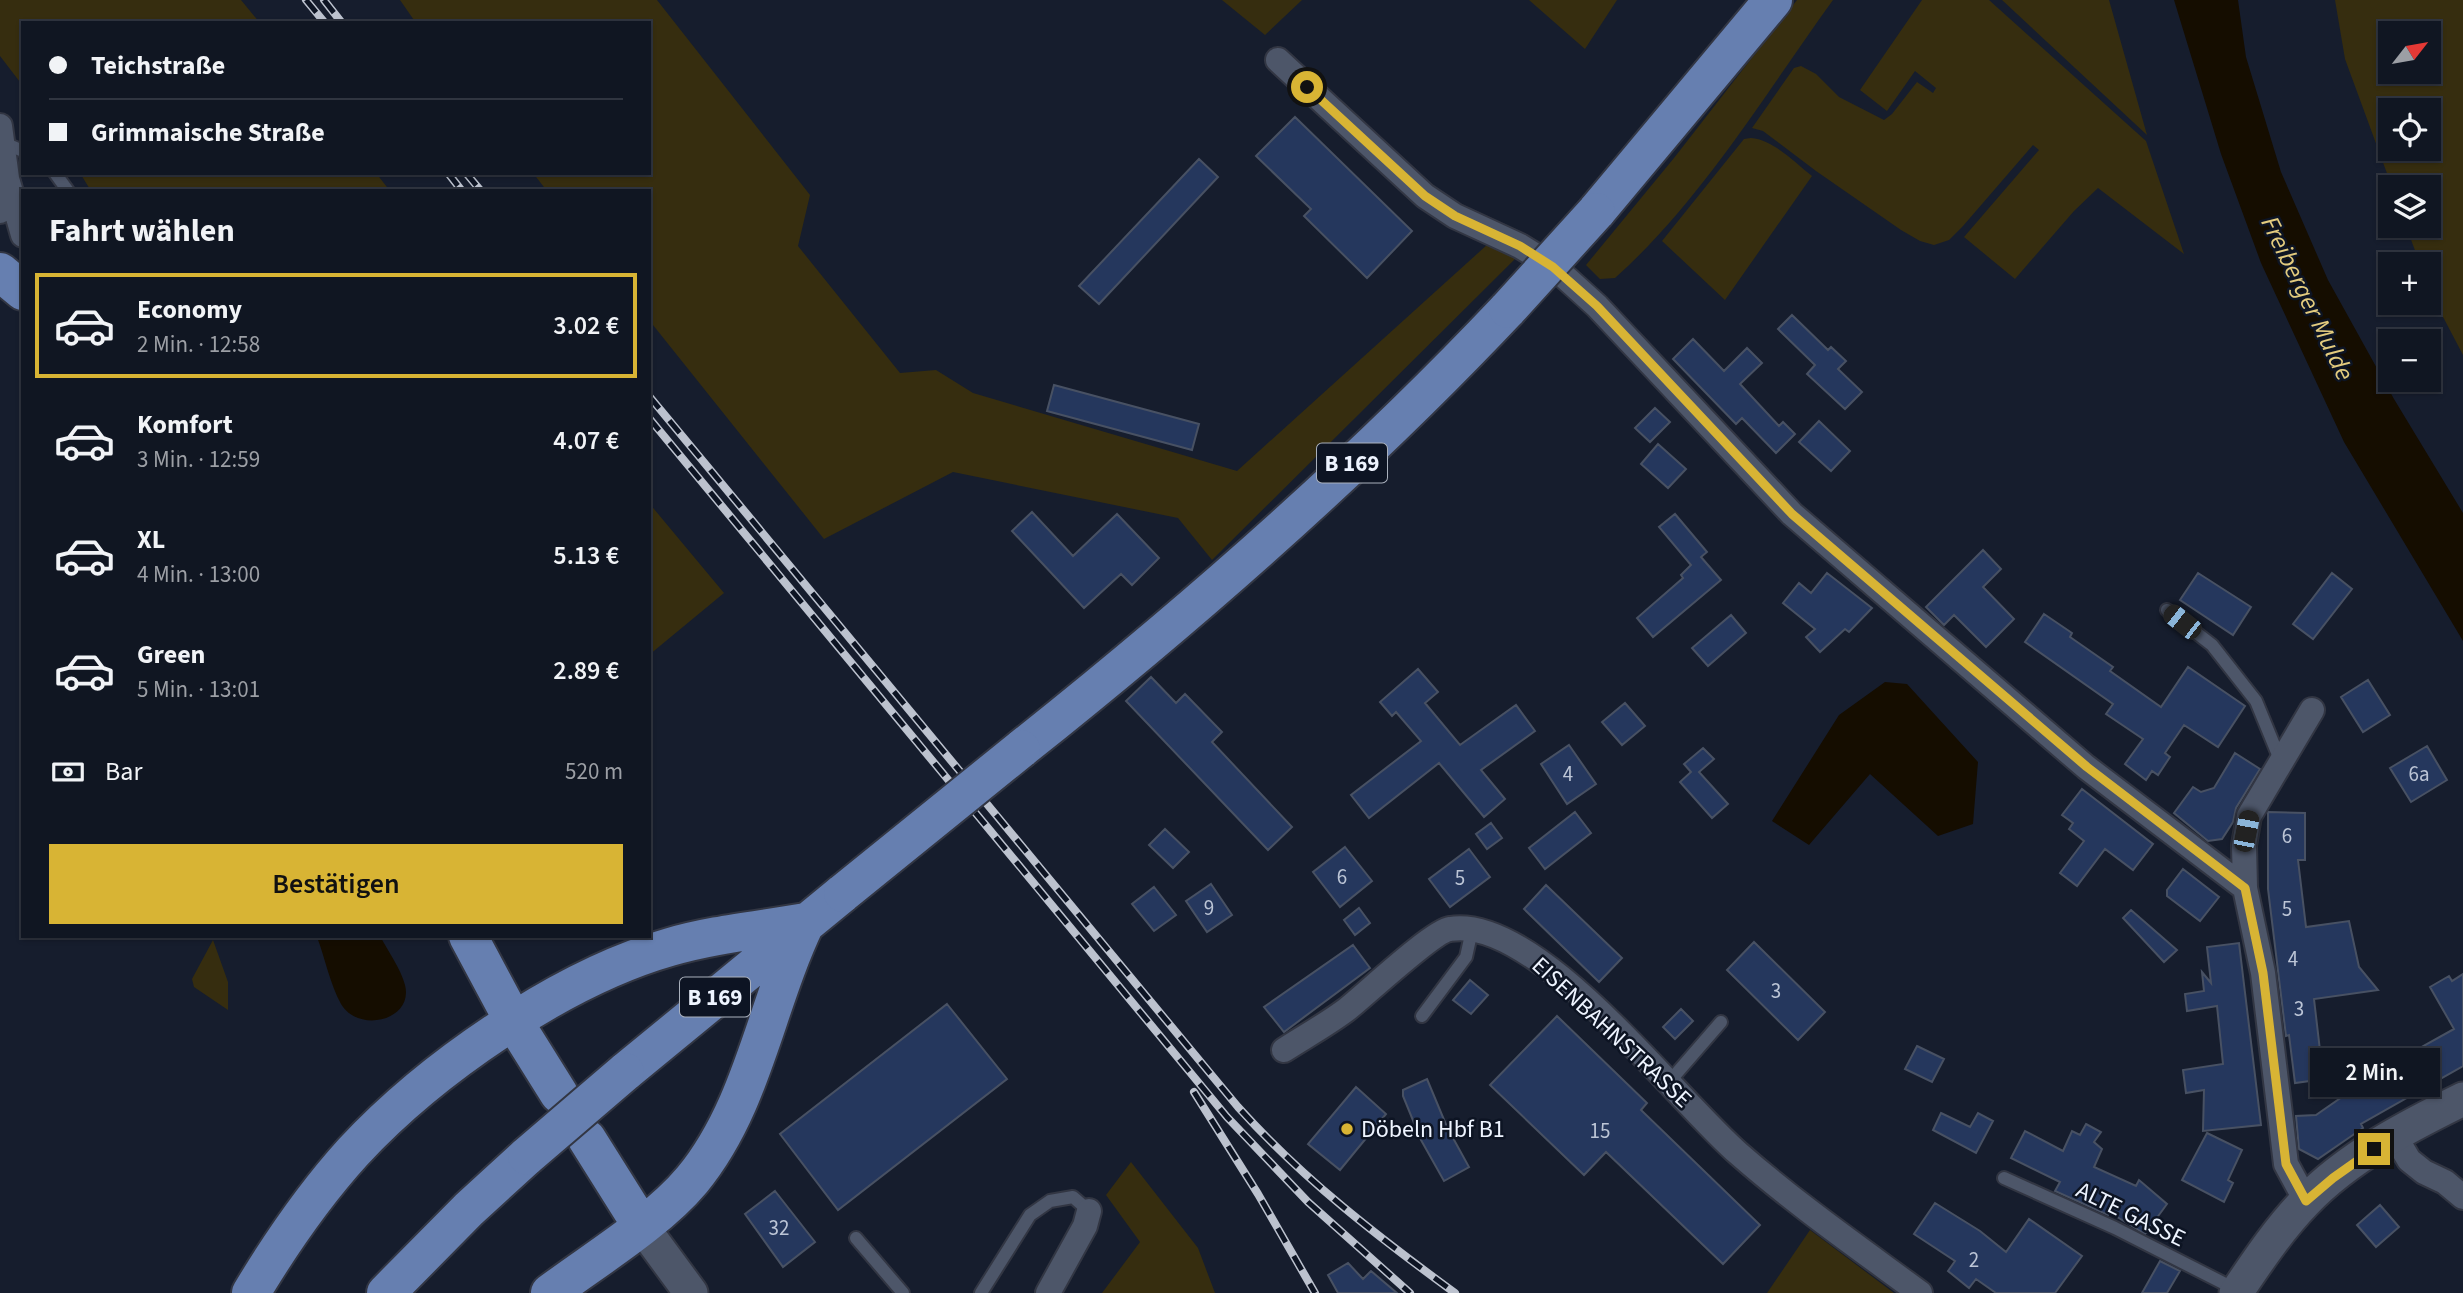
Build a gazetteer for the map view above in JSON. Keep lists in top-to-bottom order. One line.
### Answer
{"streets":{"main road":["B 169"],"street":["EISENBAHNSTRASSE"],"lane":["ALTE GASSE"]},"water":["Freiberger Mulde"],"places":["Döbeln Hbf B1"],"house_numbers":["4","6a","6","6","5","9","5","4","3","3","15","32","2"],"north":"top right","page":{"map_buttons":["+","−"],"banner":["Teichstraße","Grimmaische Straße"],"heading":"Fahrt wählen","list":[{"name":"Economy","note":"2 Min. · 12:58","value":"3.02 €"},{"name":"Komfort","note":"3 Min. · 12:59","value":"4.07 €"},{"name":"XL","note":"4 Min. · 13:00","value":"5.13 €"},{"name":"Green","note":"5 Min. · 13:01","value":"2.89 €"}],"pay":["Bar","520 m"],"buttons":"Bestätigen","bubble":"2 Min."}}
